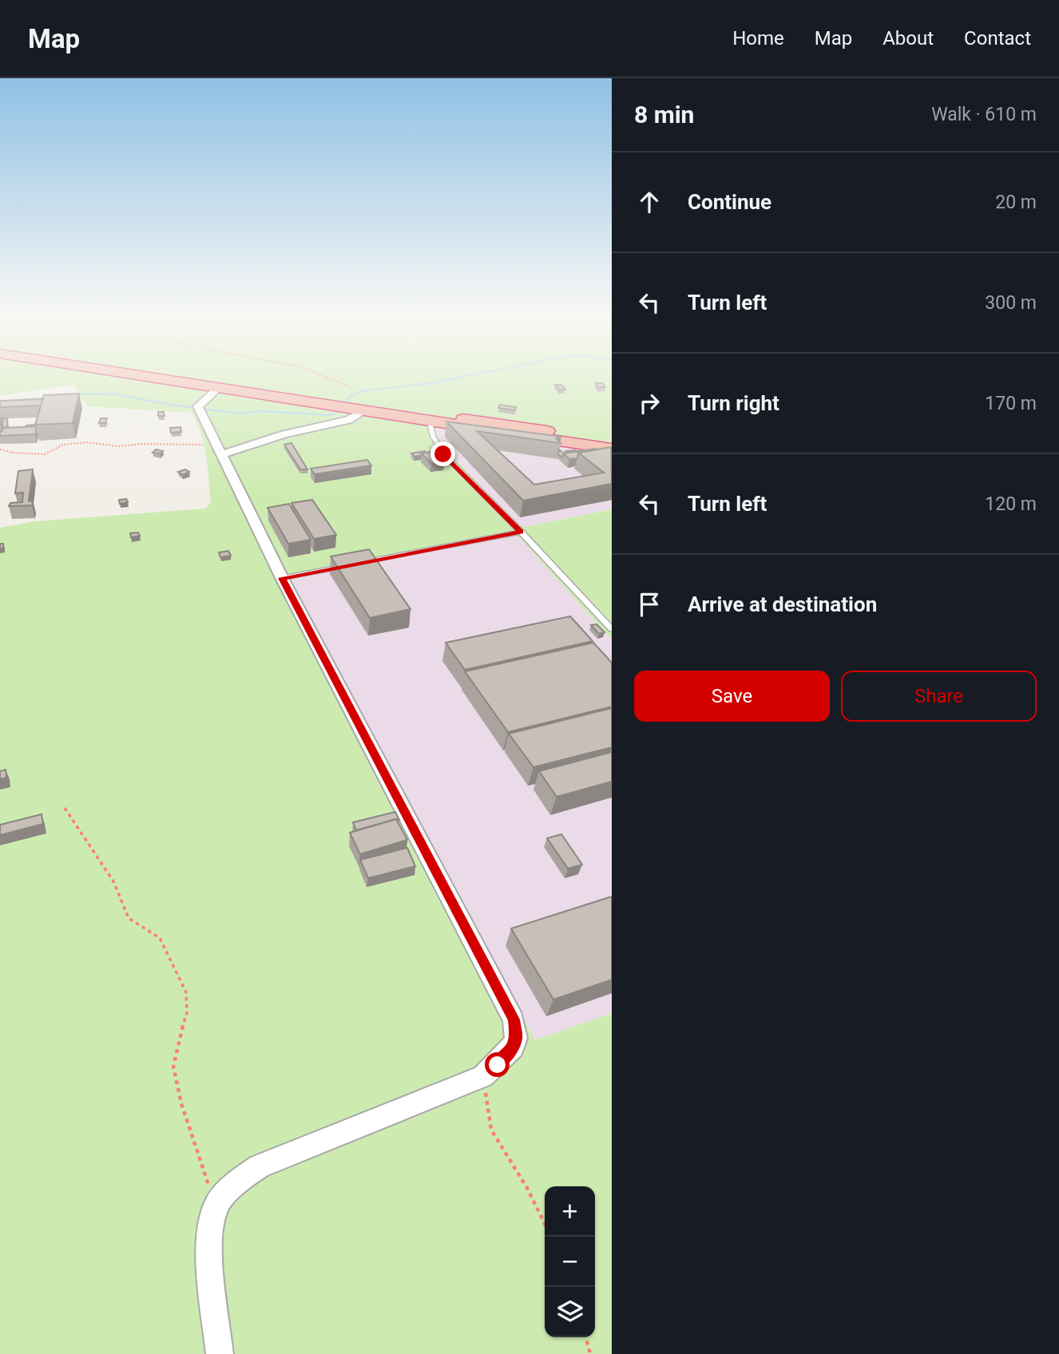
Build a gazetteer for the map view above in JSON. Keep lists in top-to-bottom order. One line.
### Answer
{"page":{"header":"Map","nav":["Home","Map","About","Contact"],"heading":["8 min","Walk · 610 m"],"list":[["Continue","20 m"],["Turn left","300 m"],["Turn right","170 m"],["Turn left","120 m"],"Arrive at destination"],"buttons":["Save","Share"],"map_buttons":["+","−"]}}
